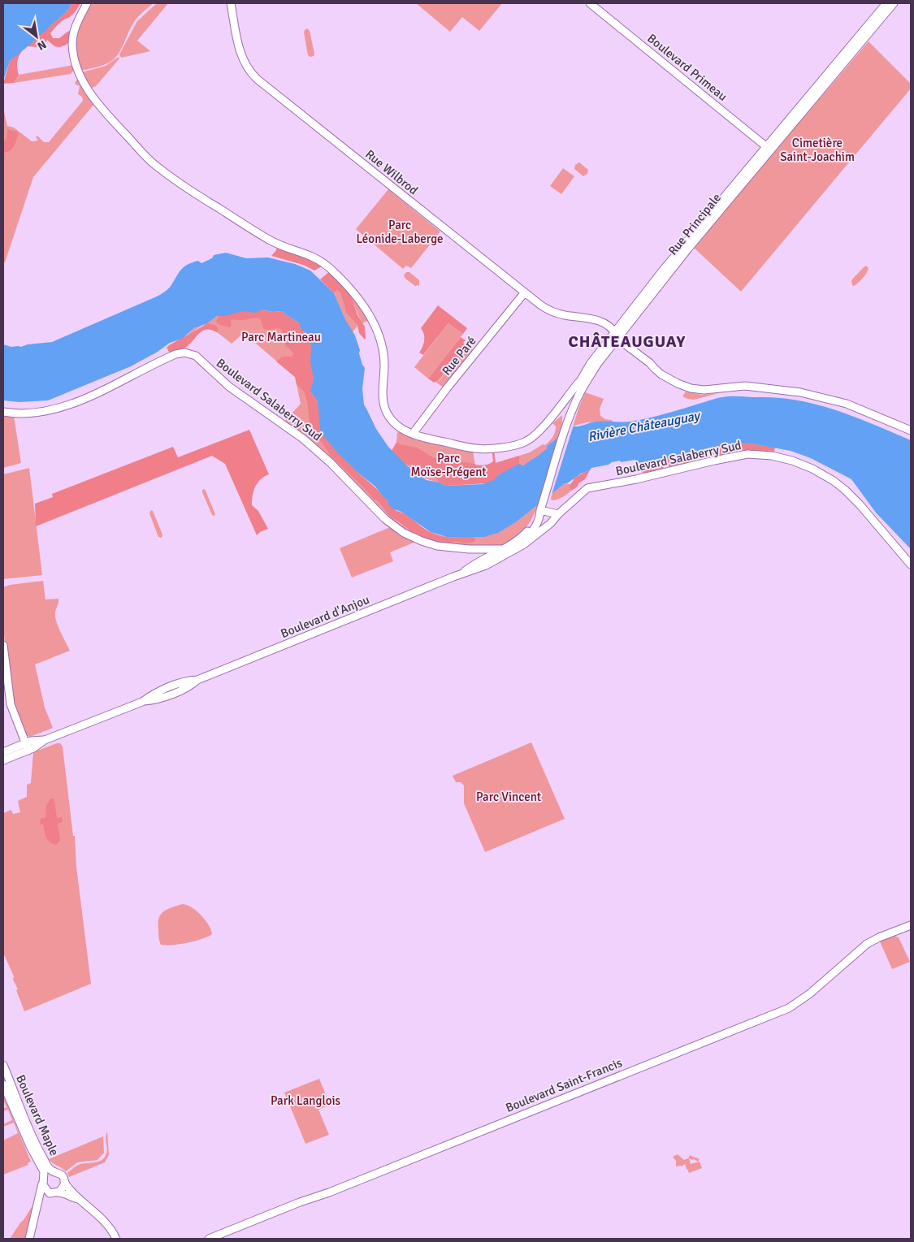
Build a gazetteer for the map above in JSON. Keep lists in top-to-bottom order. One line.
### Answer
{"streets":{"street":["Boulevard Primeau","Rue Wilbrod","Rue Principale","Rue Paré","Boulevard Salaberry Sud","Boulevard d'Anjou","Boulevard Saint-Francis","Boulevard Maple"]},"crossings":[["Boulevard Primeau","Rue Principale"],["Rue Wilbrod","Rue Principale"],["Rue Wilbrod","Rue Paré"],["Rue Principale","Rue Paré"],["Boulevard Salaberry Sud","Boulevard d'Anjou"]],"districts":["CHÂTEAUGUAY"],"water":["Rivière Châteauguay"],"parks":["Cimetière Saint-Joachim","Parc Léonide-Laberge","Parc Martineau","Parc Moïse-Prégent","Parc Vincent","Park Langlois"],"north":"bottom right"}
